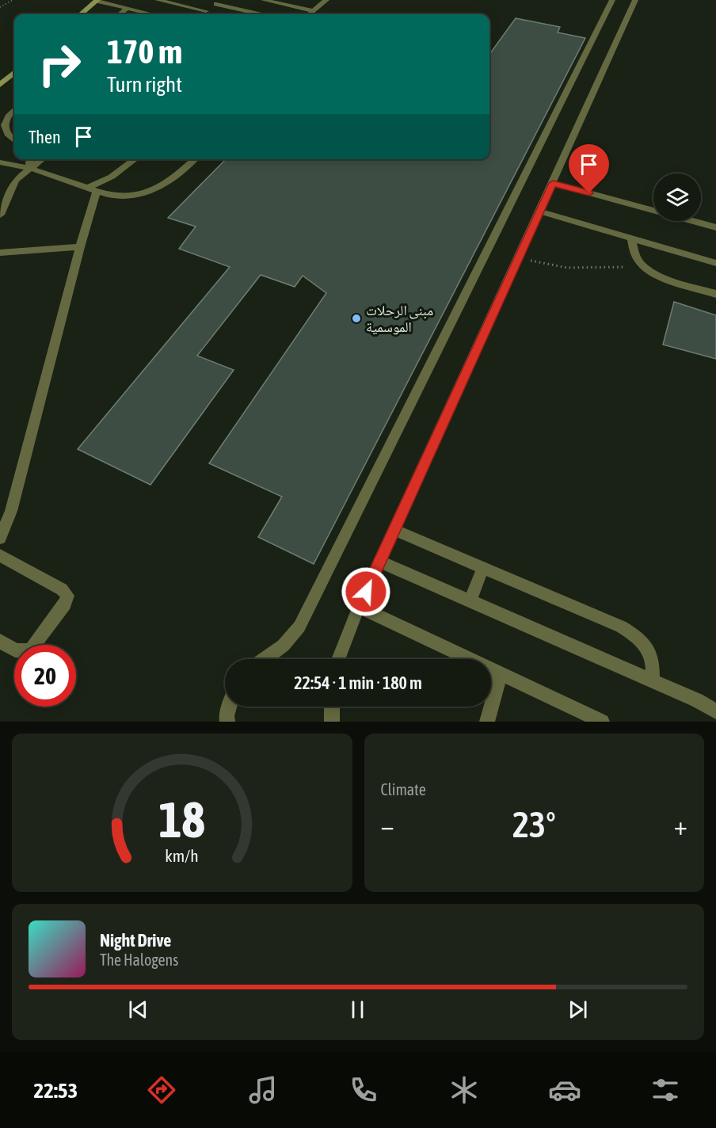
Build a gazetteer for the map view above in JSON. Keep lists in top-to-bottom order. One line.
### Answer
{"places":["مبنى الرحلات الموسمية"],"page":{"turn":["170 m","Turn right"],"then":"Then","limit":"20","trip":"22:54 · 1 min · 180 m","tile":"Climate","heat":["−","23°","+"],"song":["Night Drive","The Halogens"],"tabs":"22:53","gauge":["18","km/h"]}}
